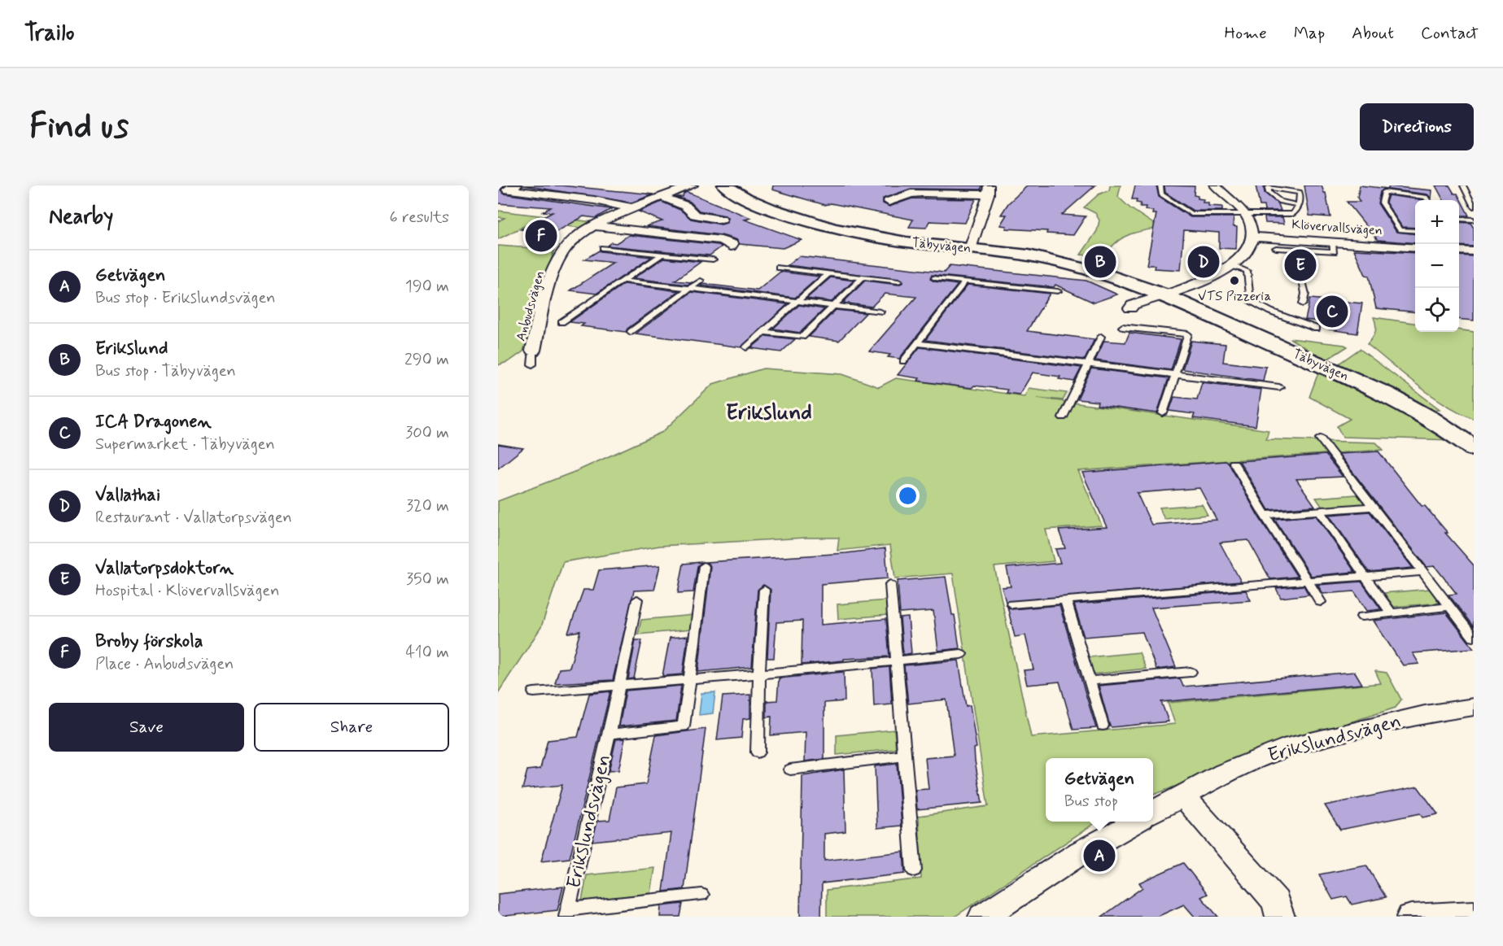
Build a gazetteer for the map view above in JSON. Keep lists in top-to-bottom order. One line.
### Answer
{"streets":{"main road":["Täbyvägen"],"street":["Klövervallsvägen","Anbudsvägen","Erikslundsvägen"]},"districts":["Erikslund"],"places":["VTS Pizzeria"],"page":{"header":"Trailo","nav":["Home","Map","About","Contact"],"buttons":["Directions",["Save","Share"]],"title":"Find us","heading":["Nearby","6 results"],"map_buttons":["+","−"],"pins":["F","B","D","E","C","A"],"list":[{"mark":"A","name":"Getvägen","note":"Bus stop · Erikslundsvägen","value":"190 m"},{"mark":"B","name":"Erikslund","note":"Bus stop · Täbyvägen","value":"290 m"},{"mark":"C","name":"ICA Dragonen","note":"Supermarket · Täbyvägen","value":"300 m"},{"mark":"D","name":"Vallathai","note":"Restaurant · Vallatorpsvägen","value":"320 m"},{"mark":"E","name":"Vallatorpsdoktorn","note":"Hospital · Klövervallsvägen","value":"350 m"},{"mark":"F","name":"Broby förskola","note":"Place · Anbudsvägen","value":"410 m"}],"popup":["Getvägen","Bus stop"]}}
